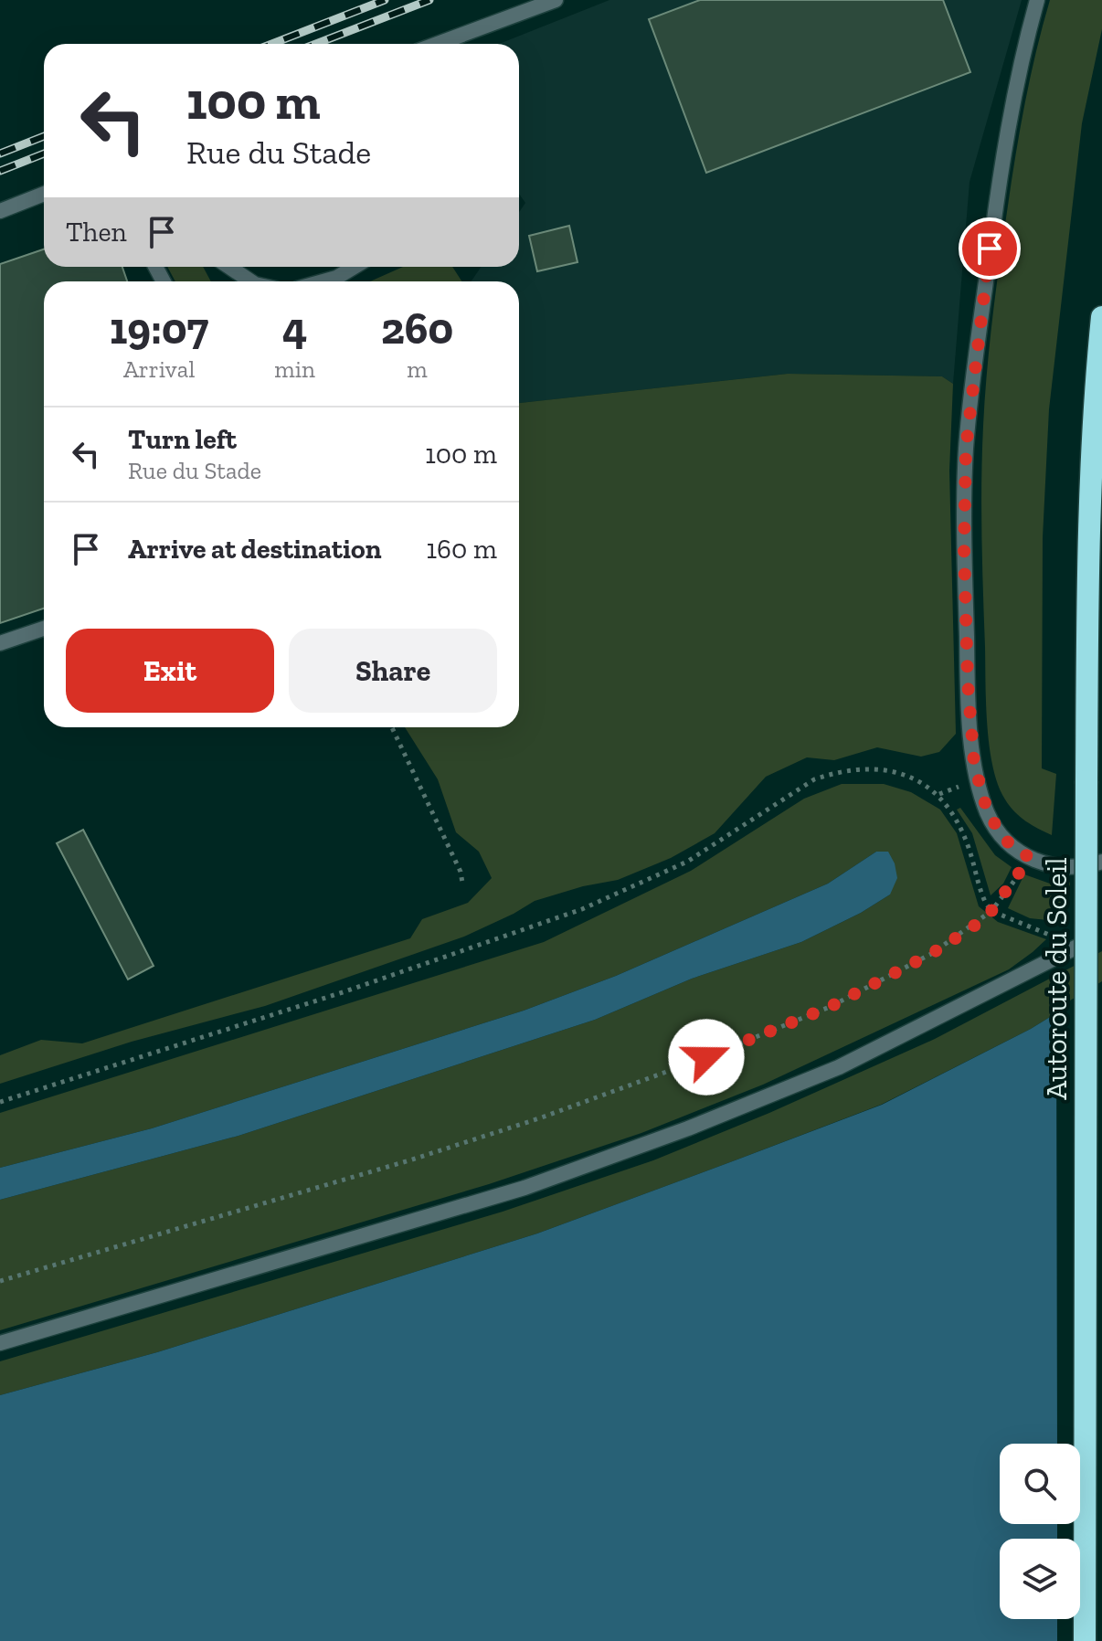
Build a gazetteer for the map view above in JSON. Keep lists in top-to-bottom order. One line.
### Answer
{"streets":{"highway":["Autoroute du Soleil"]},"page":{"turn":["100 m","Rue du Stade"],"then":"Then","eta":["19:07","Arrival","4","min","260","m"],"list":[{"name":"Turn left","note":"Rue du Stade","value":"100 m"},{"name":"Arrive at destination","value":"160 m"}],"buttons":["Exit","Share"]}}
